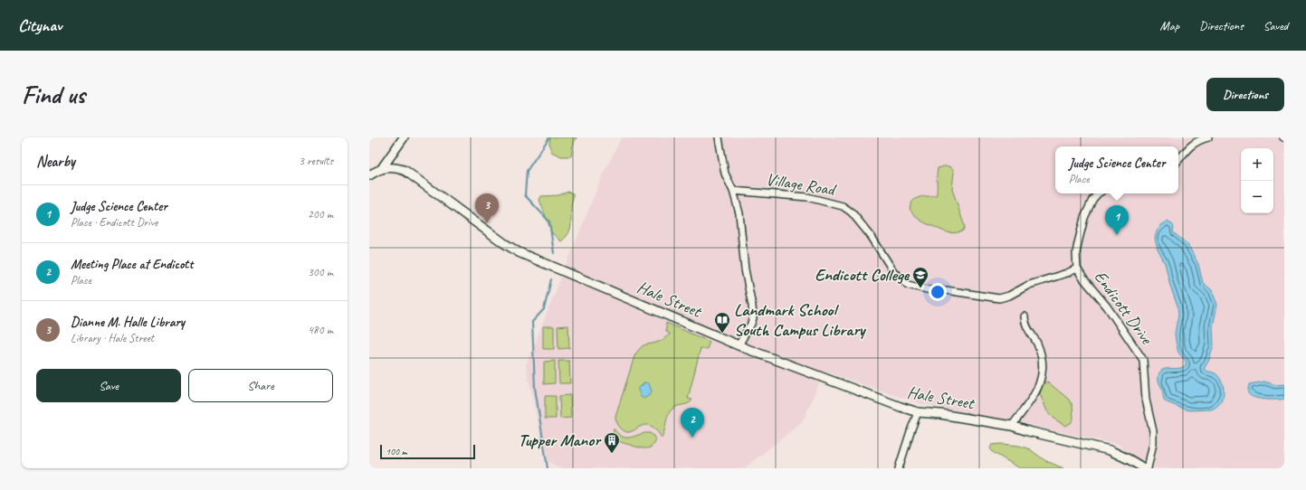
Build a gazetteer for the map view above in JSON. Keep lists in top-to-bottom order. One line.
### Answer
{"streets":{"main road":["Hale Street"],"street":["Village Road","Endicott Drive"]},"crossings":[["Village Road","Endicott Drive"]],"places":{"school or university":["Endicott College"],"library":["Landmark School South Campus Library"],"building":["Tupper Manor"]},"scale_bar":"100 m","page":{"header":"Citynav","nav":["Map","Directions","Saved"],"buttons":["Directions",["Save","Share"]],"title":"Find us","heading":["Nearby","3 results"],"popup":["Judge Science Center","Place"],"map_buttons":["+","−"],"list":[{"mark":"1","name":"Judge Science Center","note":"Place · Endicott Drive","value":"200 m"},{"mark":"2","name":"Meeting Place at Endicott","note":"Place","value":"300 m"},{"mark":"3","name":"Dianne M. Halle Library","note":"Library · Hale Street","value":"480 m"}],"pins":["3","1","2"],"scale":"100 m"}}
